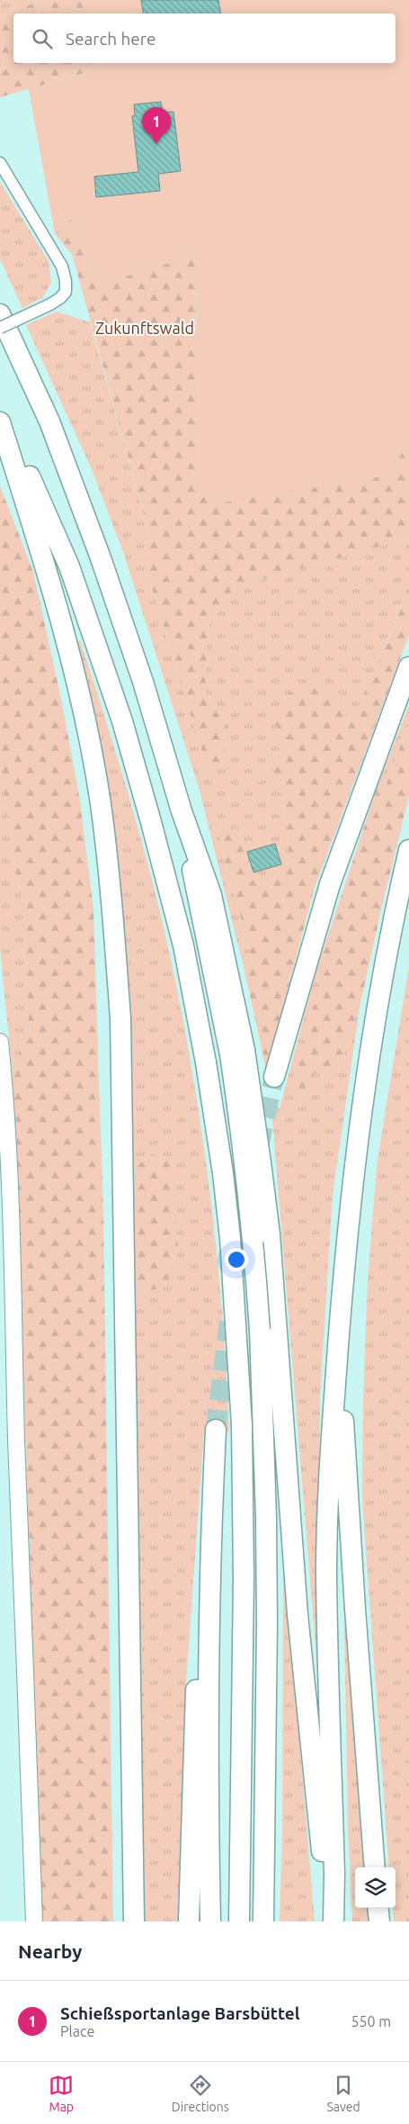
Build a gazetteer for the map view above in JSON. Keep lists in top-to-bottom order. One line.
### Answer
{"parks":["Zukunftswald"],"page":{"search":"Search here","pins":"1","heading":"Nearby","list":[{"mark":"1","name":"Schießsportanlage Barsbüttel","note":"Place","value":"550 m"}],"nav":["Map","Directions","Saved"]}}
